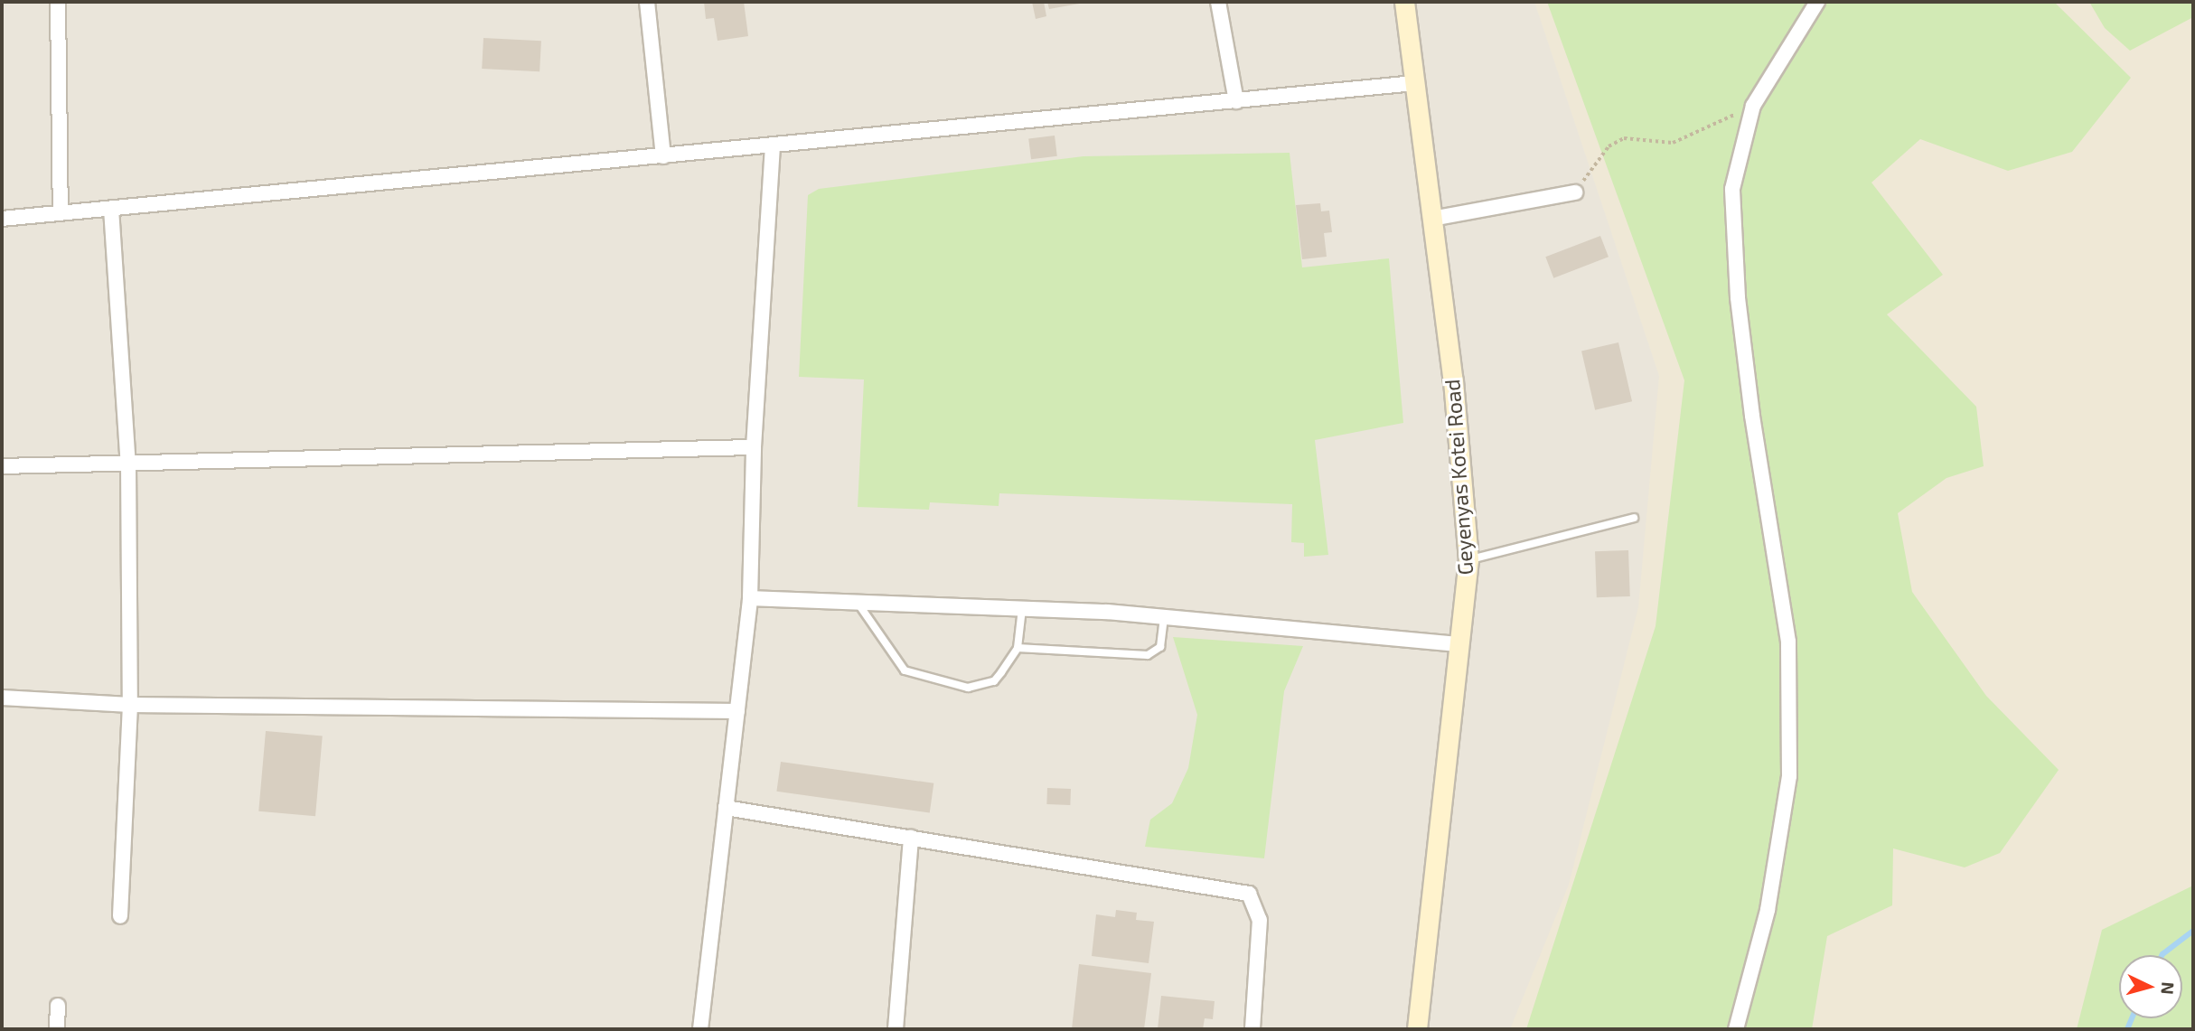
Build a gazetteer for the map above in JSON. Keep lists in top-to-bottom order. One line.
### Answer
{"streets":{"street":["Geyenyas Kotei Road"]},"north":"right"}
